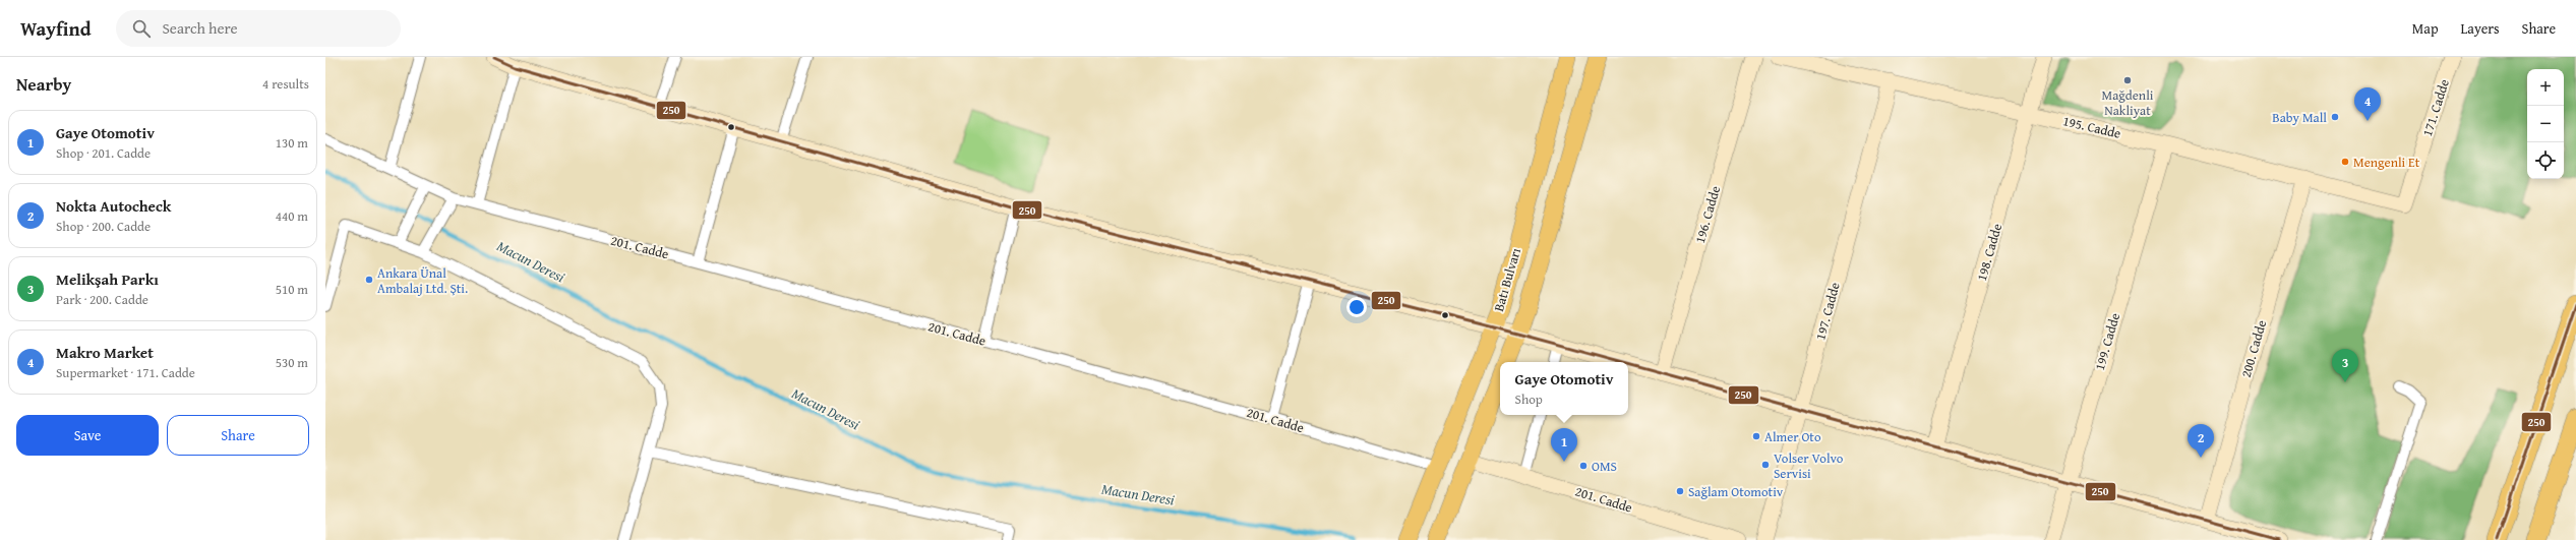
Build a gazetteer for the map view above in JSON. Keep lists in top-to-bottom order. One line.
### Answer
{"streets":{"main road":["Batı Bulvarı"],"street":["171. Cadde","195. Cadde","196. Cadde","201. Cadde","198. Cadde","197. Cadde","199. Cadde","200. Cadde"]},"crossings":[["171. Cadde","195. Cadde"],["195. Cadde","198. Cadde"],["195. Cadde","197. Cadde"],["195. Cadde","199. Cadde"],["195. Cadde","200. Cadde"],["201. Cadde","Batı Bulvarı"]],"water":["Macun Deresi"],"places":["Mağdenli Nakliyat","Baby Mall","Mengenli Et","Ankara Ünal Ambalaj Ltd. Şti.","Almer Oto","Volser Volvo Servisi","OMS","Sağlam Otomotiv"],"lines":["transit line 250"],"page":{"header":"Wayfind","search":"Search here","nav":["Map","Layers","Share"],"heading":["Nearby","4 results"],"map_buttons":["+","−"],"pins":["4","3","2","1"],"list":[{"mark":"1","name":"Gaye Otomotiv","note":"Shop · 201. Cadde","value":"130 m"},{"mark":"2","name":"Nokta Autocheck","note":"Shop · 200. Cadde","value":"440 m"},{"mark":"3","name":"Melikşah Parkı","note":"Park · 200. Cadde","value":"510 m"},{"mark":"4","name":"Makro Market","note":"Supermarket · 171. Cadde","value":"530 m"}],"popup":["Gaye Otomotiv","Shop"],"buttons":["Save","Share"]}}
